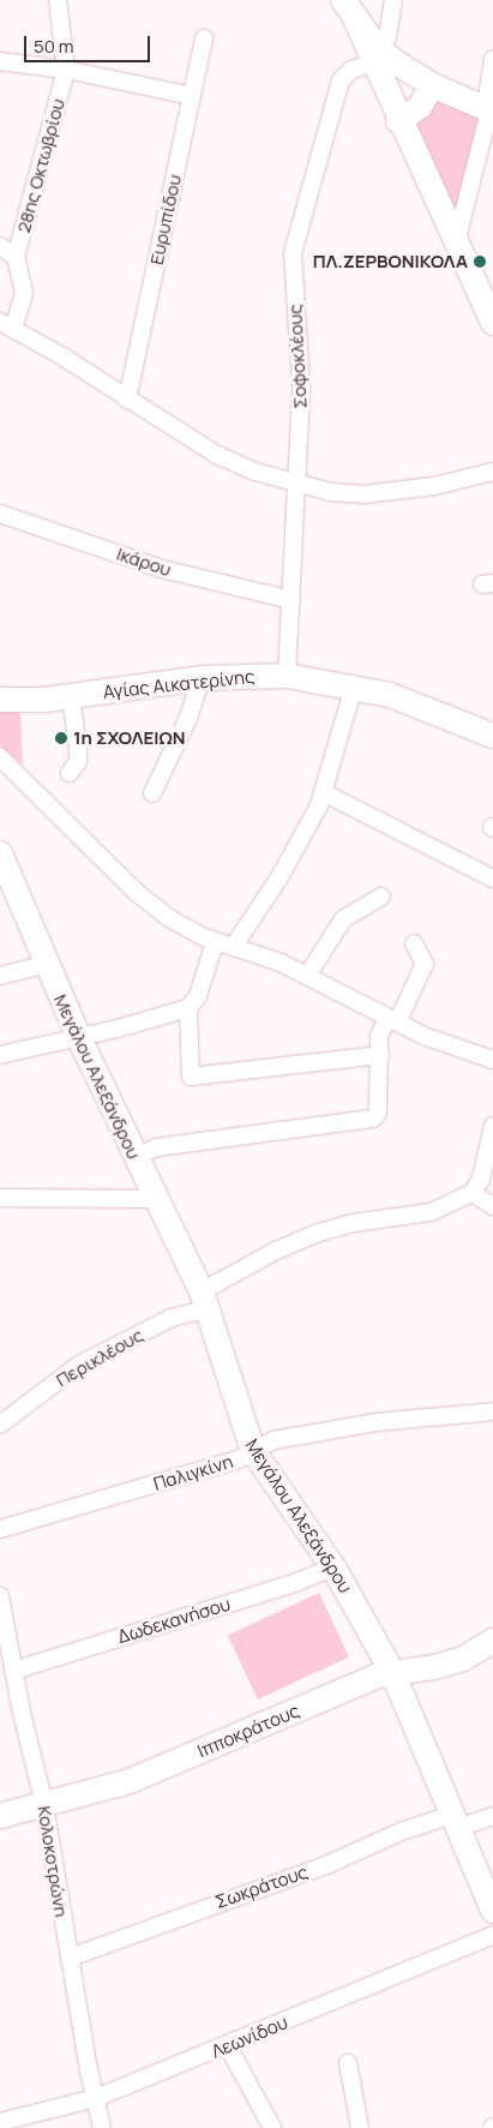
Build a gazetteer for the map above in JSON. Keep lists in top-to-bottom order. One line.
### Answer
{"streets":{"street":["28ης Οκτωβρίου","Ευρυπίδου","Σοφοκλέους","Ικάρου","Αγίας Αικατερίνης","Μεγάλου Αλεξάνδρου","Περικλέους","Παλιγκίνη","Δωδεκανήσου","Ιπποκράτους","Κολοκοτρώνη","Σωκράτους","Λεωνίδου"]},"crossings":[["Σοφοκλέους","Ικάρου"],["Σοφοκλέους","Αγίας Αικατερίνης"],["Μεγάλου Αλεξάνδρου","Περικλέους"],["Μεγάλου Αλεξάνδρου","Παλιγκίνη"],["Μεγάλου Αλεξάνδρου","Δωδεκανήσου"],["Μεγάλου Αλεξάνδρου","Ιπποκράτους"],["Μεγάλου Αλεξάνδρου","Σωκράτους"],["Δωδεκανήσου","Κολοκοτρώνη"],["Ιπποκράτους","Κολοκοτρώνη"],["Κολοκοτρώνη","Σωκράτους"],["Κολοκοτρώνη","Λεωνίδου"]],"places":["ΠΛ.ΖΕΡΒΟΝΙΚΟΛΑ","1η ΣΧΟΛΕΙΩΝ"],"scale_bar":"50 m"}
